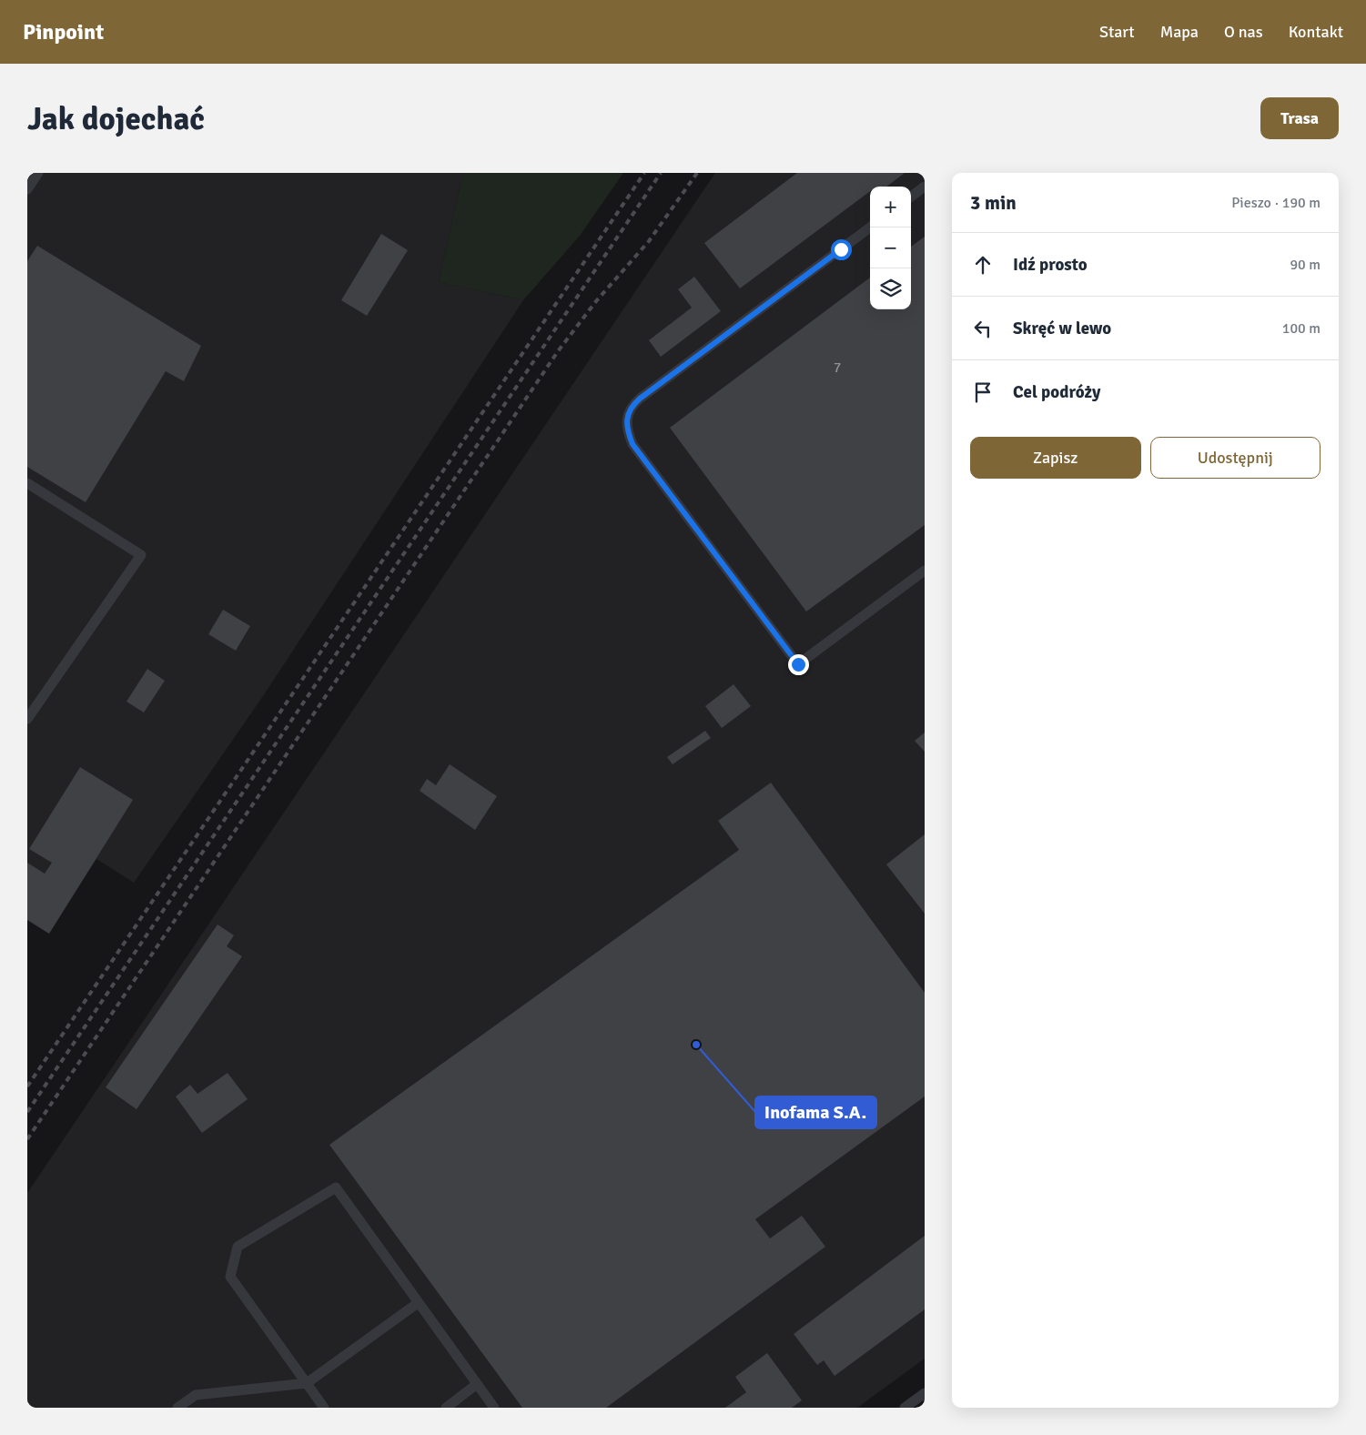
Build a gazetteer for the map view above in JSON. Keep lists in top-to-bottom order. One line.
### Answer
{"places":["Inofama S.A."],"house_numbers":["7"],"page":{"header":"Pinpoint","nav":["Start","Mapa","O nas","Kontakt"],"buttons":["Trasa",["Zapisz","Udostępnij"]],"title":"Jak dojechać","heading":["3 min","Pieszo · 190 m"],"map_buttons":["+","−"],"list":[["Idź prosto","90 m"],["Skręć w lewo","100 m"],"Cel podróży"]}}
